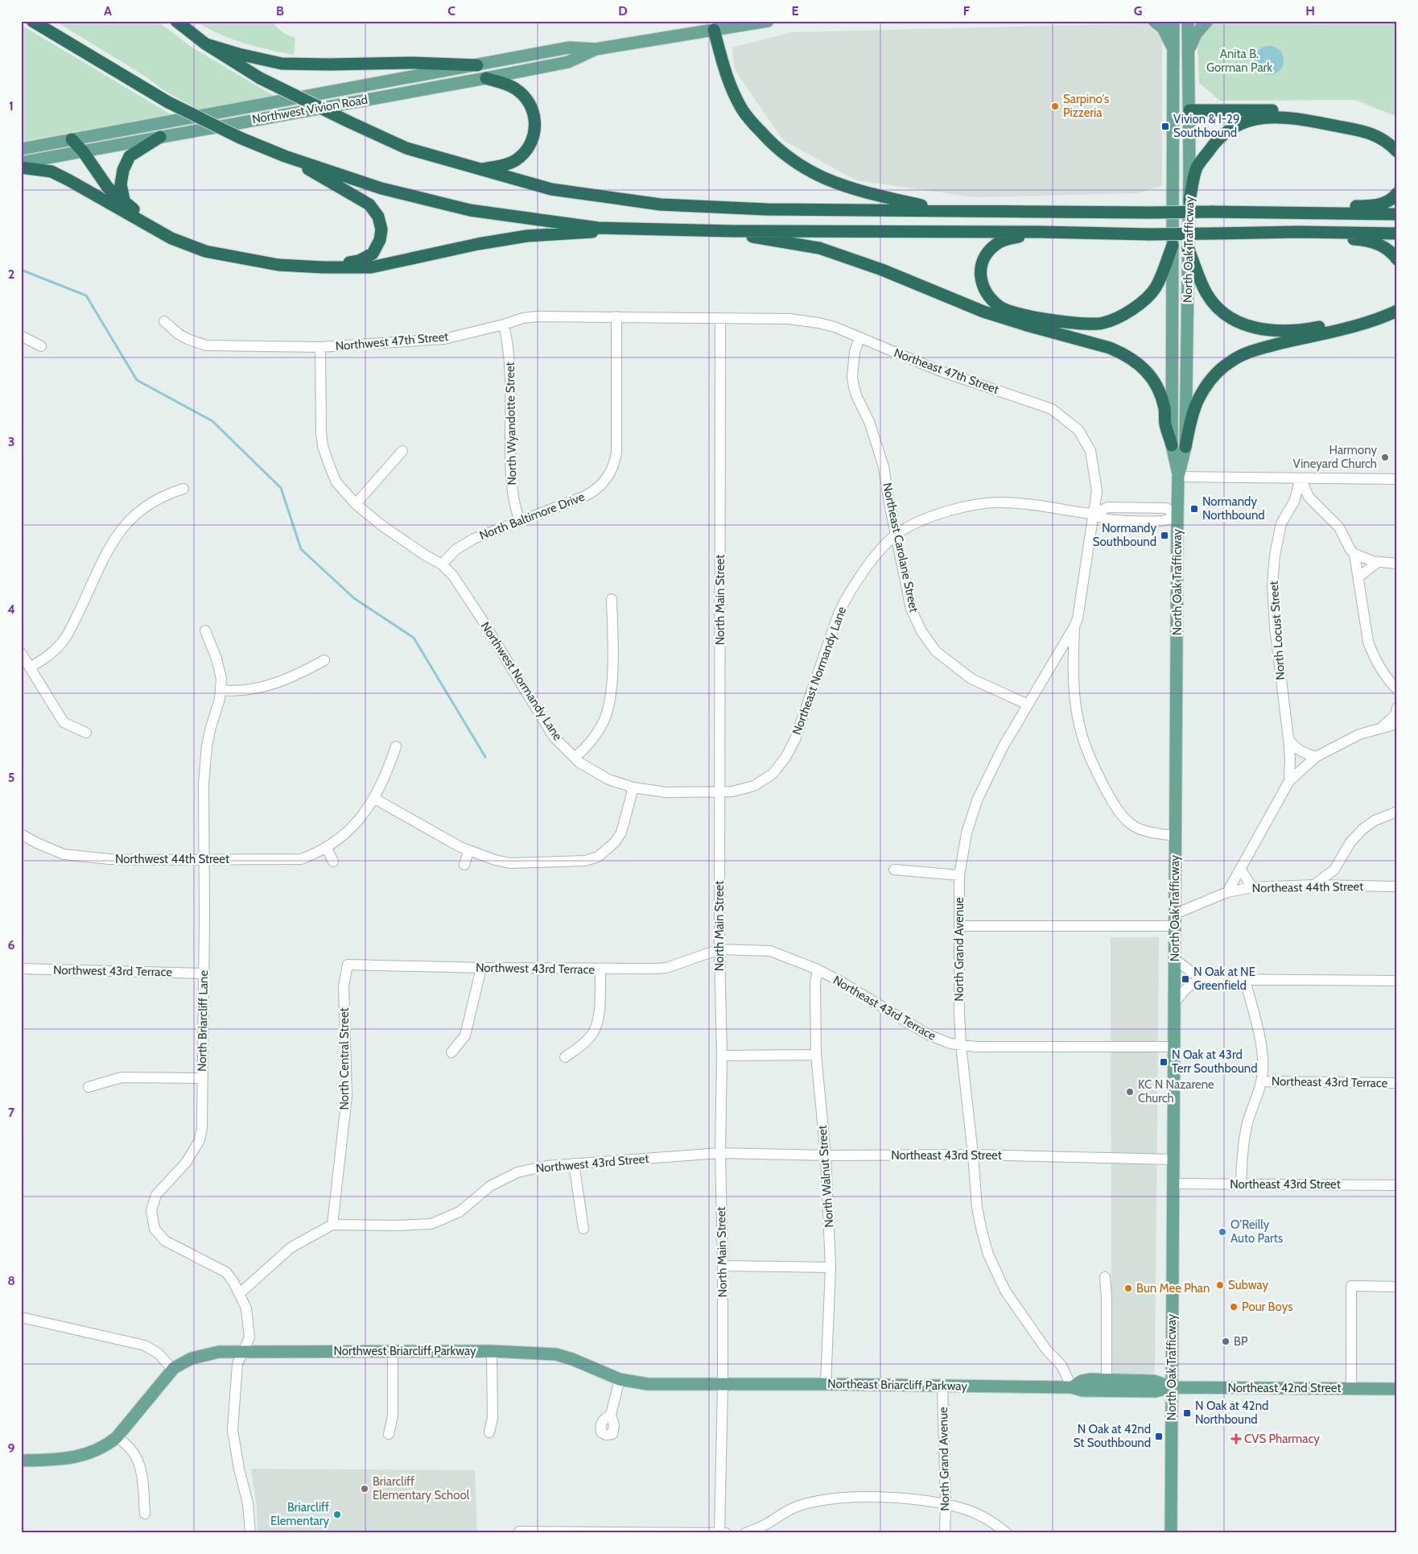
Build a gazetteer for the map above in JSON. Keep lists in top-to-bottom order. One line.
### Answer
{"streets":{"main road":["Northwest Vivion Road","North Oak Trafficway","Northwest Briarcliff Parkway","Northeast Briarcliff Parkway","Northeast 42nd Street"],"street":["Northwest 47th Street","Northeast 47th Street","North Wyandotte Street","North Baltimore Drive","Northeast Carolane Street","North Main Street","North Locust Street","Northeast Normandy Lane","Northwest Normandy Lane","Northwest 44th Street","Northeast 44th Street","North Grand Avenue","Northwest 43rd Terrace","Northeast 43rd Terrace","North Briarcliff Lane","North Central Street","Northeast 43rd Street","Northwest 43rd Street","North Walnut Street"]},"crossings":[["North Oak Trafficway","Northeast Normandy Lane"],["North Oak Trafficway","Northeast 44th Street"],["North Oak Trafficway","Northeast 43rd Terrace"],["North Oak Trafficway","Northeast 43rd Street"],["North Oak Trafficway","Northeast Briarcliff Parkway"],["North Oak Trafficway","Northeast 42nd Street"],["Northwest 47th Street","Northeast 47th Street"],["Northwest 47th Street","North Wyandotte Street"],["Northwest 47th Street","North Baltimore Drive"],["Northwest 47th Street","North Main Street"],["Northwest 47th Street","Northwest Normandy Lane"],["Northeast 47th Street","Northeast Carolane Street"],["Northeast 47th Street","North Main Street"],["Northeast 47th Street","Northeast Normandy Lane"],["Northeast 47th Street","North Grand Avenue"],["North Wyandotte Street","North Baltimore Drive"],["North Baltimore Drive","Northwest Normandy Lane"],["Northeast Carolane Street","Northeast Normandy Lane"],["Northeast Carolane Street","North Grand Avenue"],["North Main Street","Northeast Normandy Lane"],["North Main Street","Northwest Normandy Lane"],["North Main Street","Northwest 43rd Terrace"],["North Main Street","Northeast 43rd Terrace"],["North Main Street","Northeast 43rd Street"],["North Main Street","Northwest 43rd Street"],["North Main Street","Northwest Briarcliff Parkway"],["North Main Street","Northeast Briarcliff Parkway"],["Northeast Normandy Lane","Northwest Normandy Lane"],["Northeast Normandy Lane","North Grand Avenue"],["Northwest 44th Street","North Briarcliff Lane"],["North Grand Avenue","Northeast 43rd Terrace"],["North Grand Avenue","Northeast 43rd Street"],["North Grand Avenue","Northeast Briarcliff Parkway"],["Northwest 43rd Terrace","Northeast 43rd Terrace"],["Northwest 43rd Terrace","North Briarcliff Lane"],["Northwest 43rd Terrace","North Central Street"],["Northeast 43rd Terrace","North Walnut Street"],["North Briarcliff Lane","Northwest 43rd Street"],["North Briarcliff Lane","Northwest Briarcliff Parkway"],["North Central Street","Northwest 43rd Street"],["Northeast 43rd Street","Northwest 43rd Street"],["Northeast 43rd Street","North Walnut Street"],["North Walnut Street","Northeast Briarcliff Parkway"],["Northwest Briarcliff Parkway","Northeast Briarcliff Parkway"],["Northeast Briarcliff Parkway","Northeast 42nd Street"]],"parks":["Anita B. Gorman Park"],"places":{"other":["Sarpino's Pizzeria","Harmony Vineyard Church","KC N Nazarene Church","O'Reilly Auto Parts","Subway","Bun Mee Phan","Pour Boys","BP","Briarcliff Elementary School","Briarcliff Elementary"],"transit":["Vivion & I-29 Southbound","Normandy Northbound","Normandy Southbound","N Oak at NE Greenfield","N Oak at 43rd Terr Southbound","N Oak at 42nd Northbound","N Oak at 42nd St Southbound"],"health":["CVS Pharmacy"]},"grid":{"columns":["A","B","C","D","E","F","G","H"],"rows":["1","2","3","4","5","6","7","8","9"]}}
